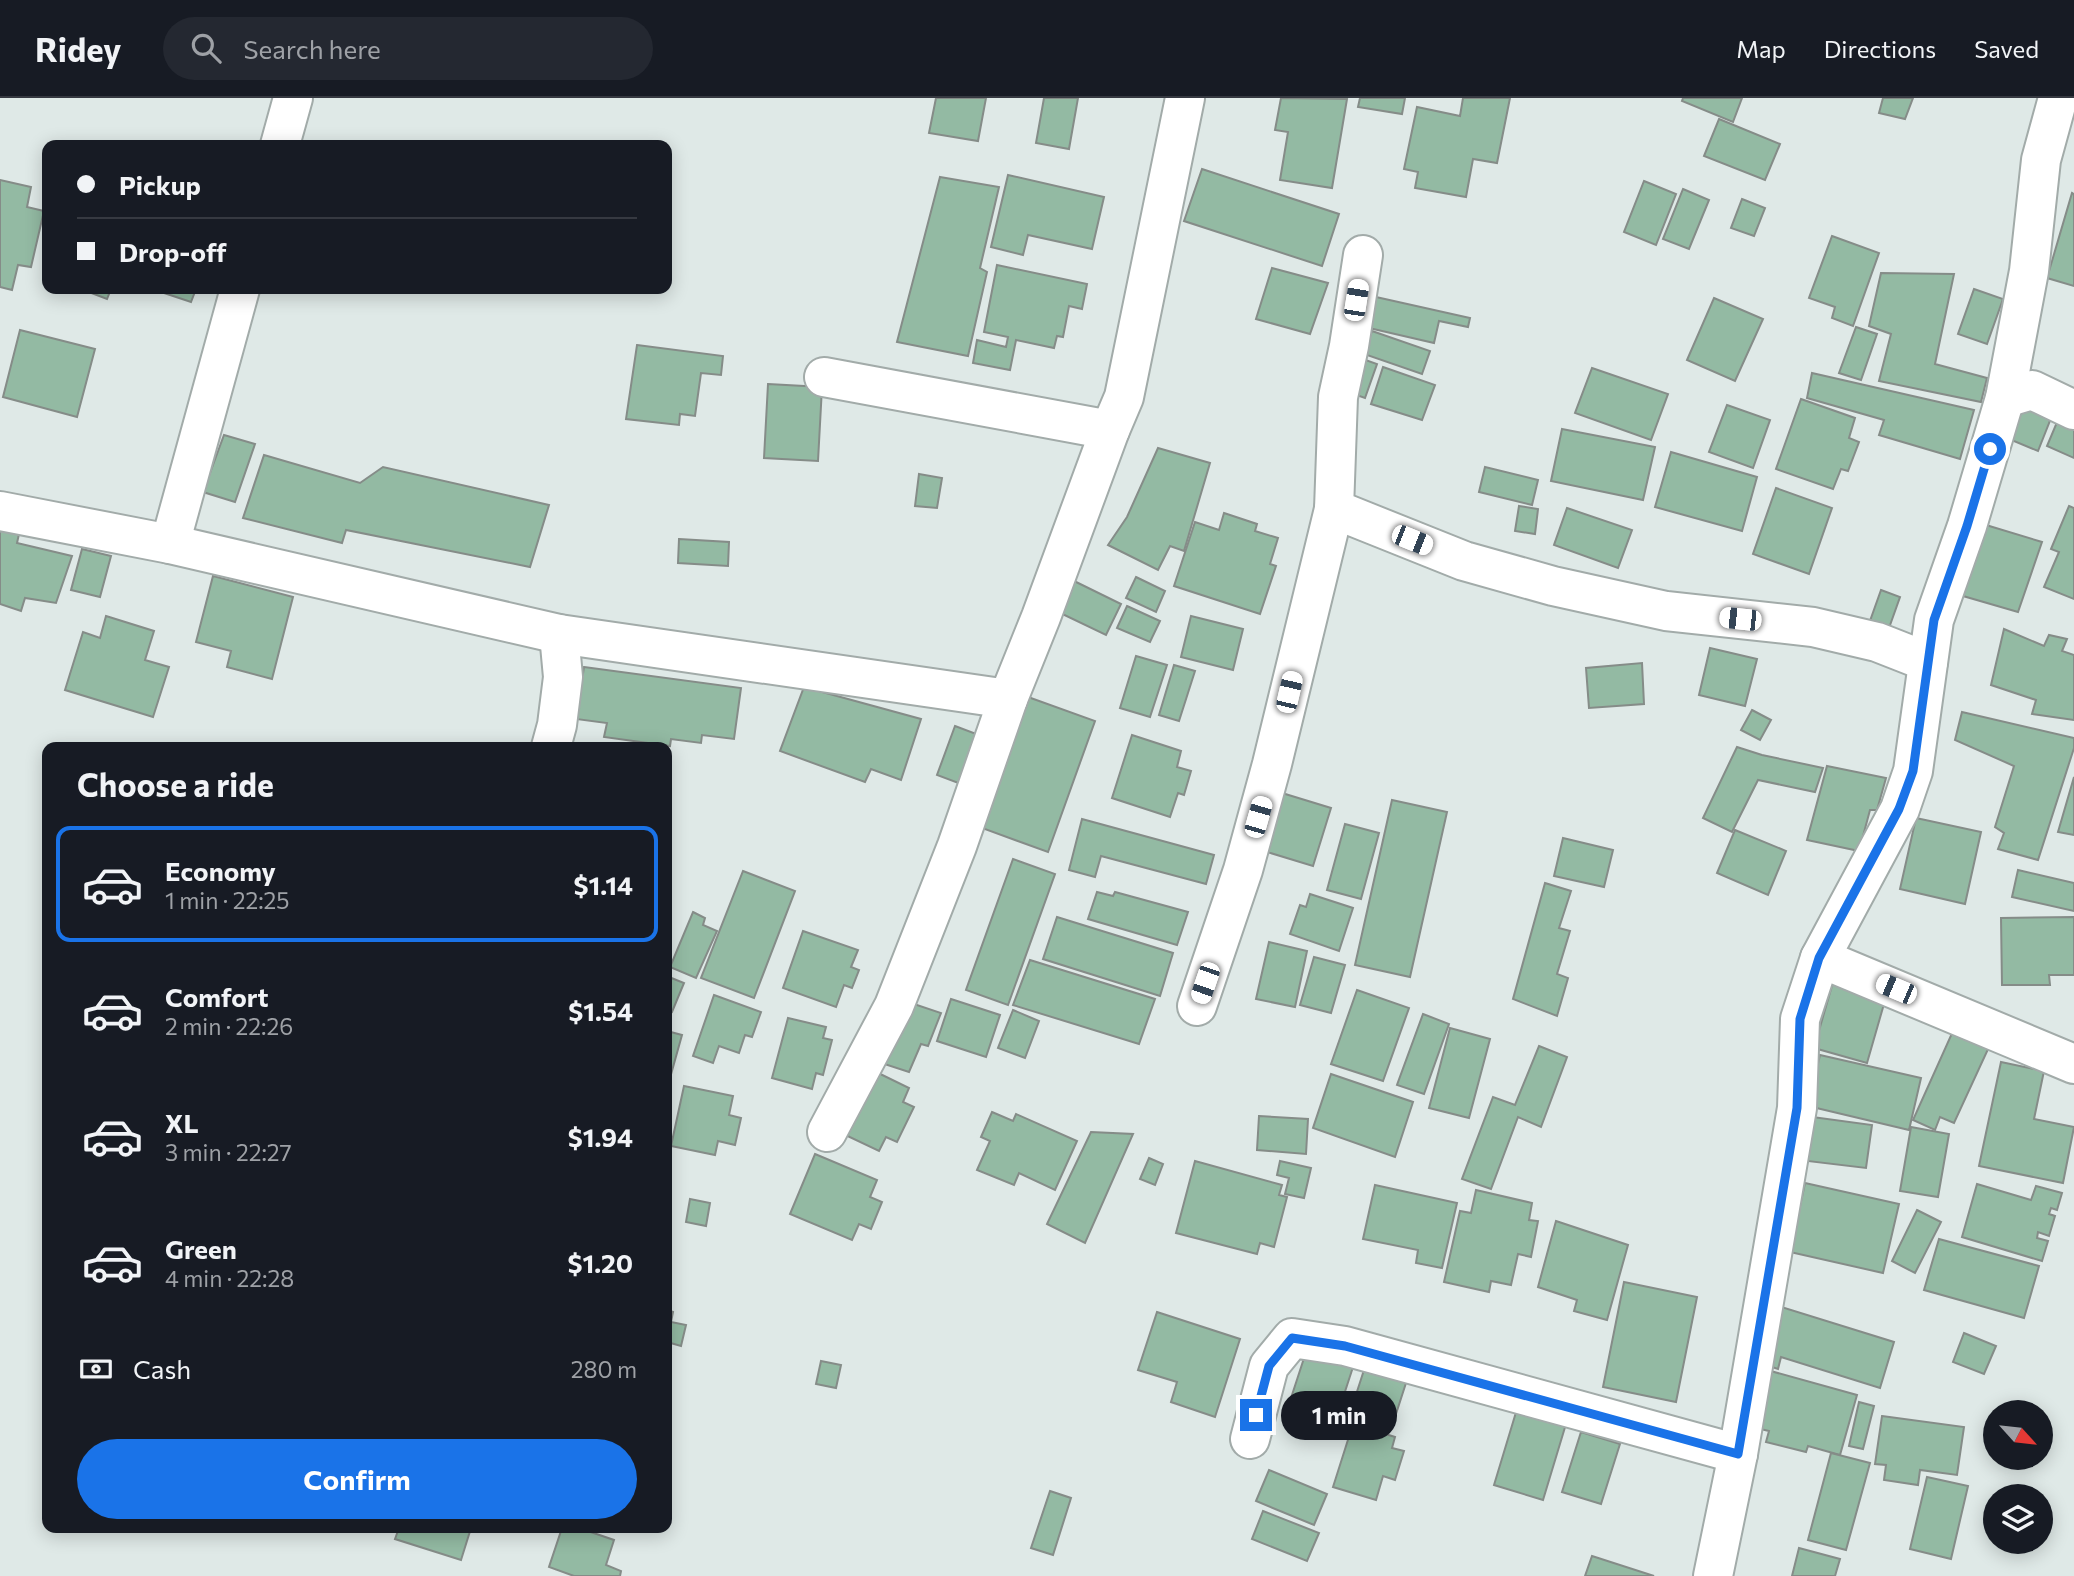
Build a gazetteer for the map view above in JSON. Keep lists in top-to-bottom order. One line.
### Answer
{"north":"bottom right","page":{"header":"Ridey","search":"Search here","nav":["Map","Directions","Saved"],"banner":["Pickup","Drop-off"],"heading":"Choose a ride","list":[{"name":"Economy","note":"1 min · 22:25","value":"$1.14"},{"name":"Comfort","note":"2 min · 22:26","value":"$1.54"},{"name":"XL","note":"3 min · 22:27","value":"$1.94"},{"name":"Green","note":"4 min · 22:28","value":"$1.20"}],"pay":["Cash","280 m"],"bubble":"1 min","buttons":"Confirm"}}
